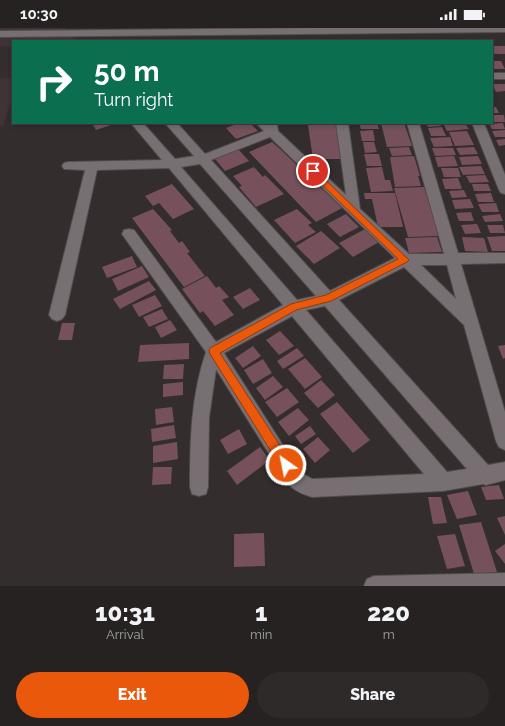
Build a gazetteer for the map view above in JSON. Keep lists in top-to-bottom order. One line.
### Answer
{"page":{"status":"10:30","turn":["50 m","Turn right"],"eta":["10:31","Arrival","1","min","220","m"],"buttons":["Exit","Share"]}}
